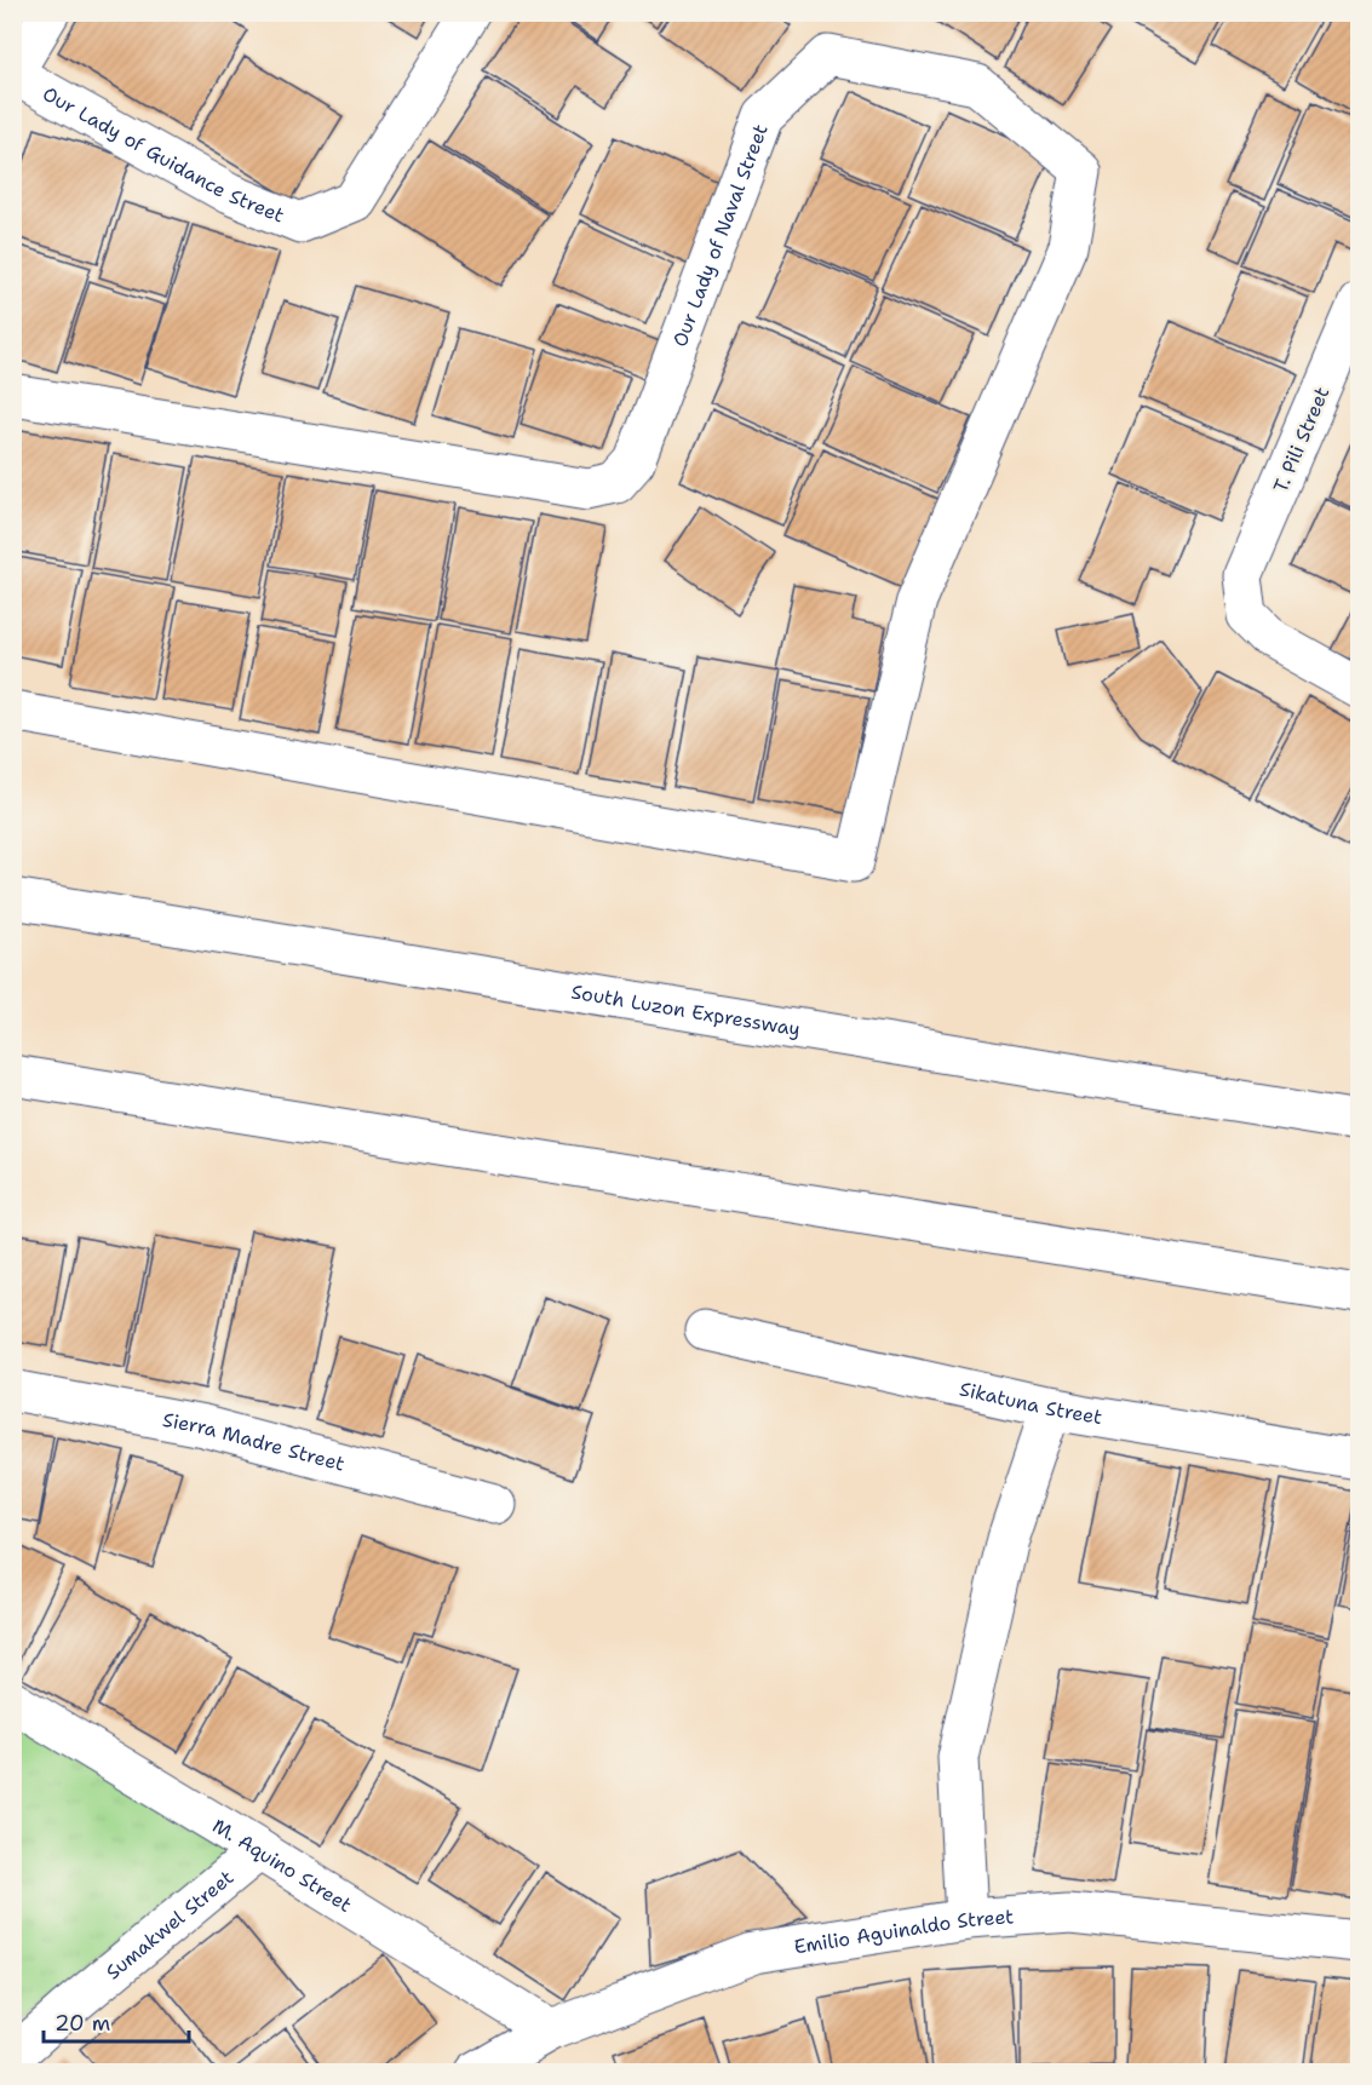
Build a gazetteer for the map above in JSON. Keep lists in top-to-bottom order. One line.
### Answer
{"streets":{"main road":["Our Lady of Guidance Street","Our Lady of Naval Street","T. Pili Street","South Luzon Expressway","Sikatuna Street","Sierra Madre Street","M. Aquino Street","Sumakwel Street","Emilio Aguinaldo Street"]},"crossings":[["M. Aquino Street","Sumakwel Street"],["M. Aquino Street","Emilio Aguinaldo Street"]],"scale_bar":"20 m"}
